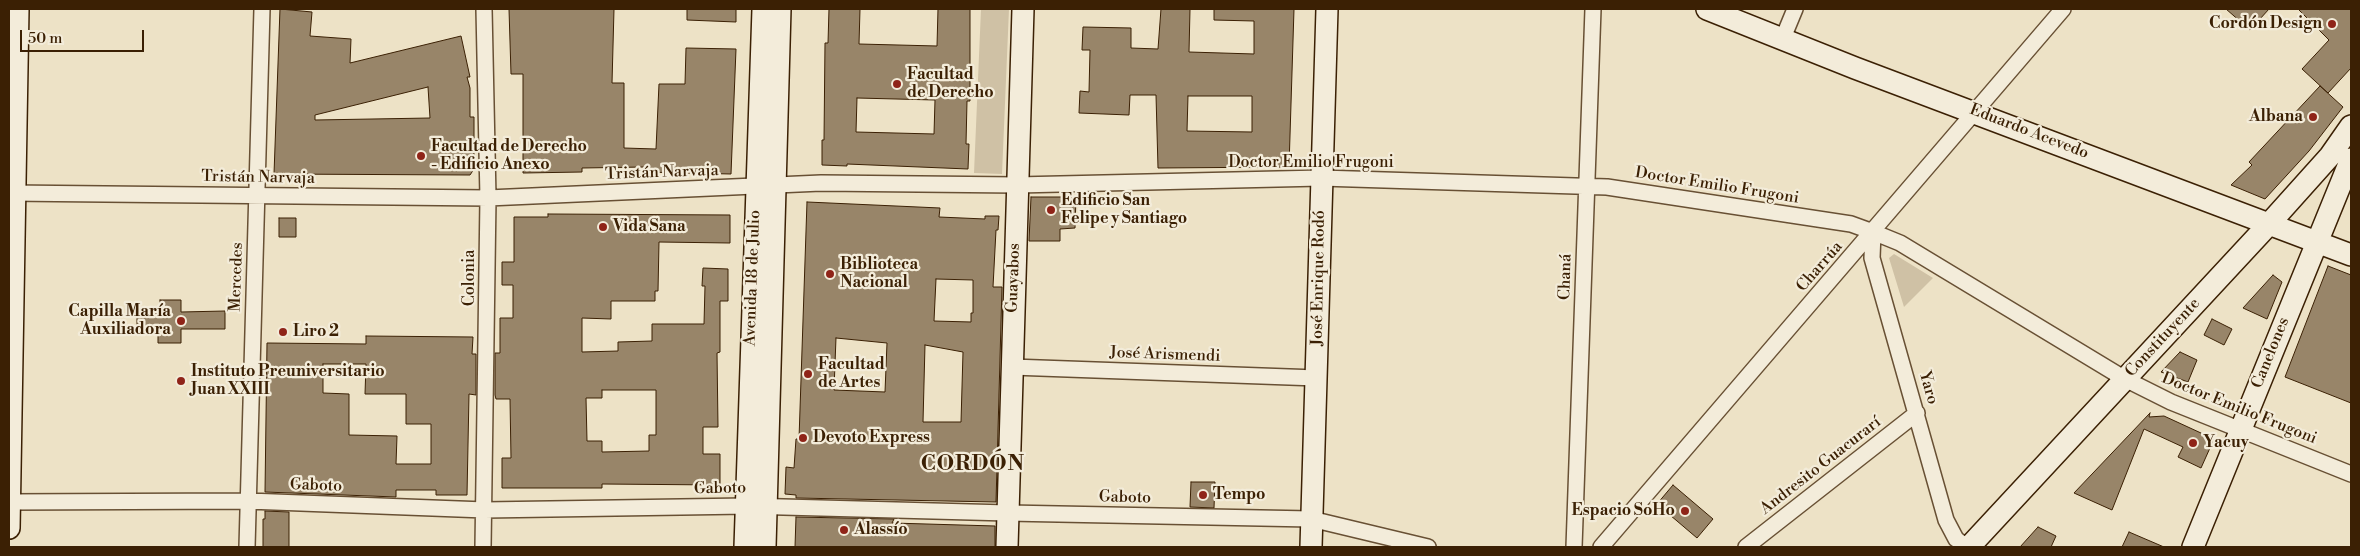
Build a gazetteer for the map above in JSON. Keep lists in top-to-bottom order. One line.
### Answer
{"streets":{"street":["Eduardo Acevedo","Doctor Emilio Frugoni","Tristán Narvaja","Charrúa","Mercedes","Chaná","Colonia","Avenida 18 de Julio","Guayabos","José Enrique Rodó","Constituyente","Canelones","José Arismendi","Yaro","Andresito Guacurarí","Gaboto"]},"crossings":[["Eduardo Acevedo","Charrúa"],["Eduardo Acevedo","Constituyente"],["Eduardo Acevedo","Canelones"],["Doctor Emilio Frugoni","Tristán Narvaja"],["Doctor Emilio Frugoni","Charrúa"],["Doctor Emilio Frugoni","Chaná"],["Doctor Emilio Frugoni","Guayabos"],["Doctor Emilio Frugoni","José Enrique Rodó"],["Doctor Emilio Frugoni","Constituyente"],["Doctor Emilio Frugoni","Canelones"],["Doctor Emilio Frugoni","Yaro"],["Tristán Narvaja","Mercedes"],["Tristán Narvaja","Colonia"],["Tristán Narvaja","Avenida 18 de Julio"],["Tristán Narvaja","Guayabos"],["Charrúa","Yaro"],["Mercedes","Gaboto"],["Colonia","Gaboto"],["Avenida 18 de Julio","Gaboto"],["Guayabos","José Arismendi"],["Guayabos","Gaboto"],["José Enrique Rodó","José Arismendi"],["José Enrique Rodó","Gaboto"],["Constituyente","Yaro"],["Yaro","Andresito Guacurarí"]],"districts":["CORDÓN"],"places":["Cordón Design","Facultad de Derecho","Albana","Facultad de Derecho - Edificio Anexo","Edificio San Felipe y Santiago","Vida Sana","Biblioteca Nacional","Capilla María Auxiliadora","Liro 2","Facultad de Artes","Instituto Preuniversitario Juan XXIII","Devoto Express","Yacuy","Tempo","Espacio SoHo","Alassío"],"scale_bar":"50 m"}
